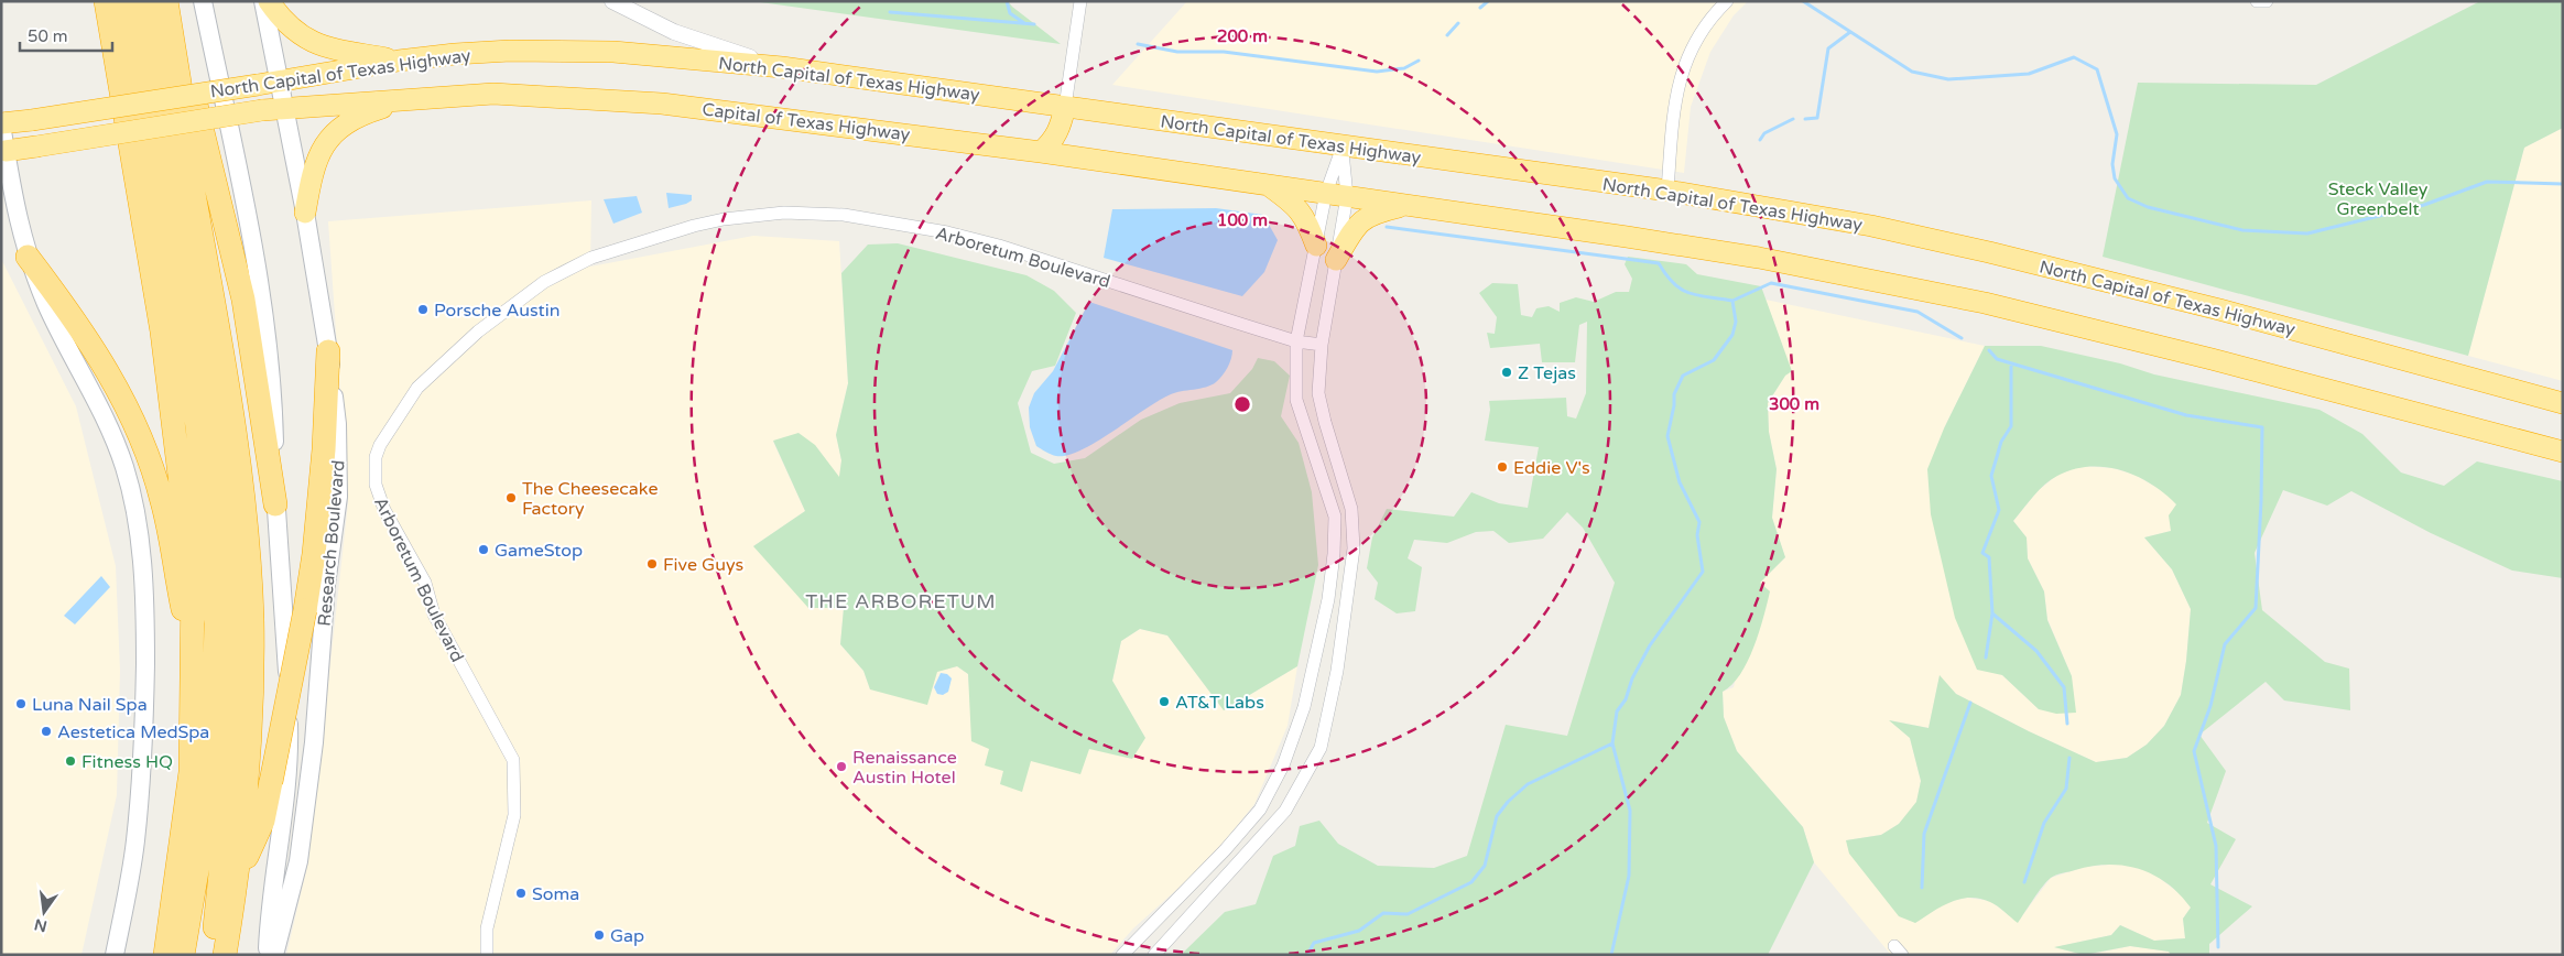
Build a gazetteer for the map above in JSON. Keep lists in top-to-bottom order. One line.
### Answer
{"streets":{"highway":["North Capital of Texas Highway","Capital of Texas Highway"],"main road":["Research Boulevard"],"street":["Arboretum Boulevard"]},"crossings":[["North Capital of Texas Highway","Capital of Texas Highway"],["North Capital of Texas Highway","Research Boulevard"],["Capital of Texas Highway","Research Boulevard"]],"districts":["THE ARBORETUM"],"parks":["Steck Valley Greenbelt"],"places":["Porsche Austin","Z Tejas","Eddie V's","The Cheesecake Factory","GameStop","Five Guys","AT&T Labs","Luna Nail Spa","Aestetica MedSpa","Fitness HQ","Renaissance Austin Hotel","Soma","Gap"],"scale_bar":"50 m","north":"bottom","rings":["200 m","100 m","300 m"]}
